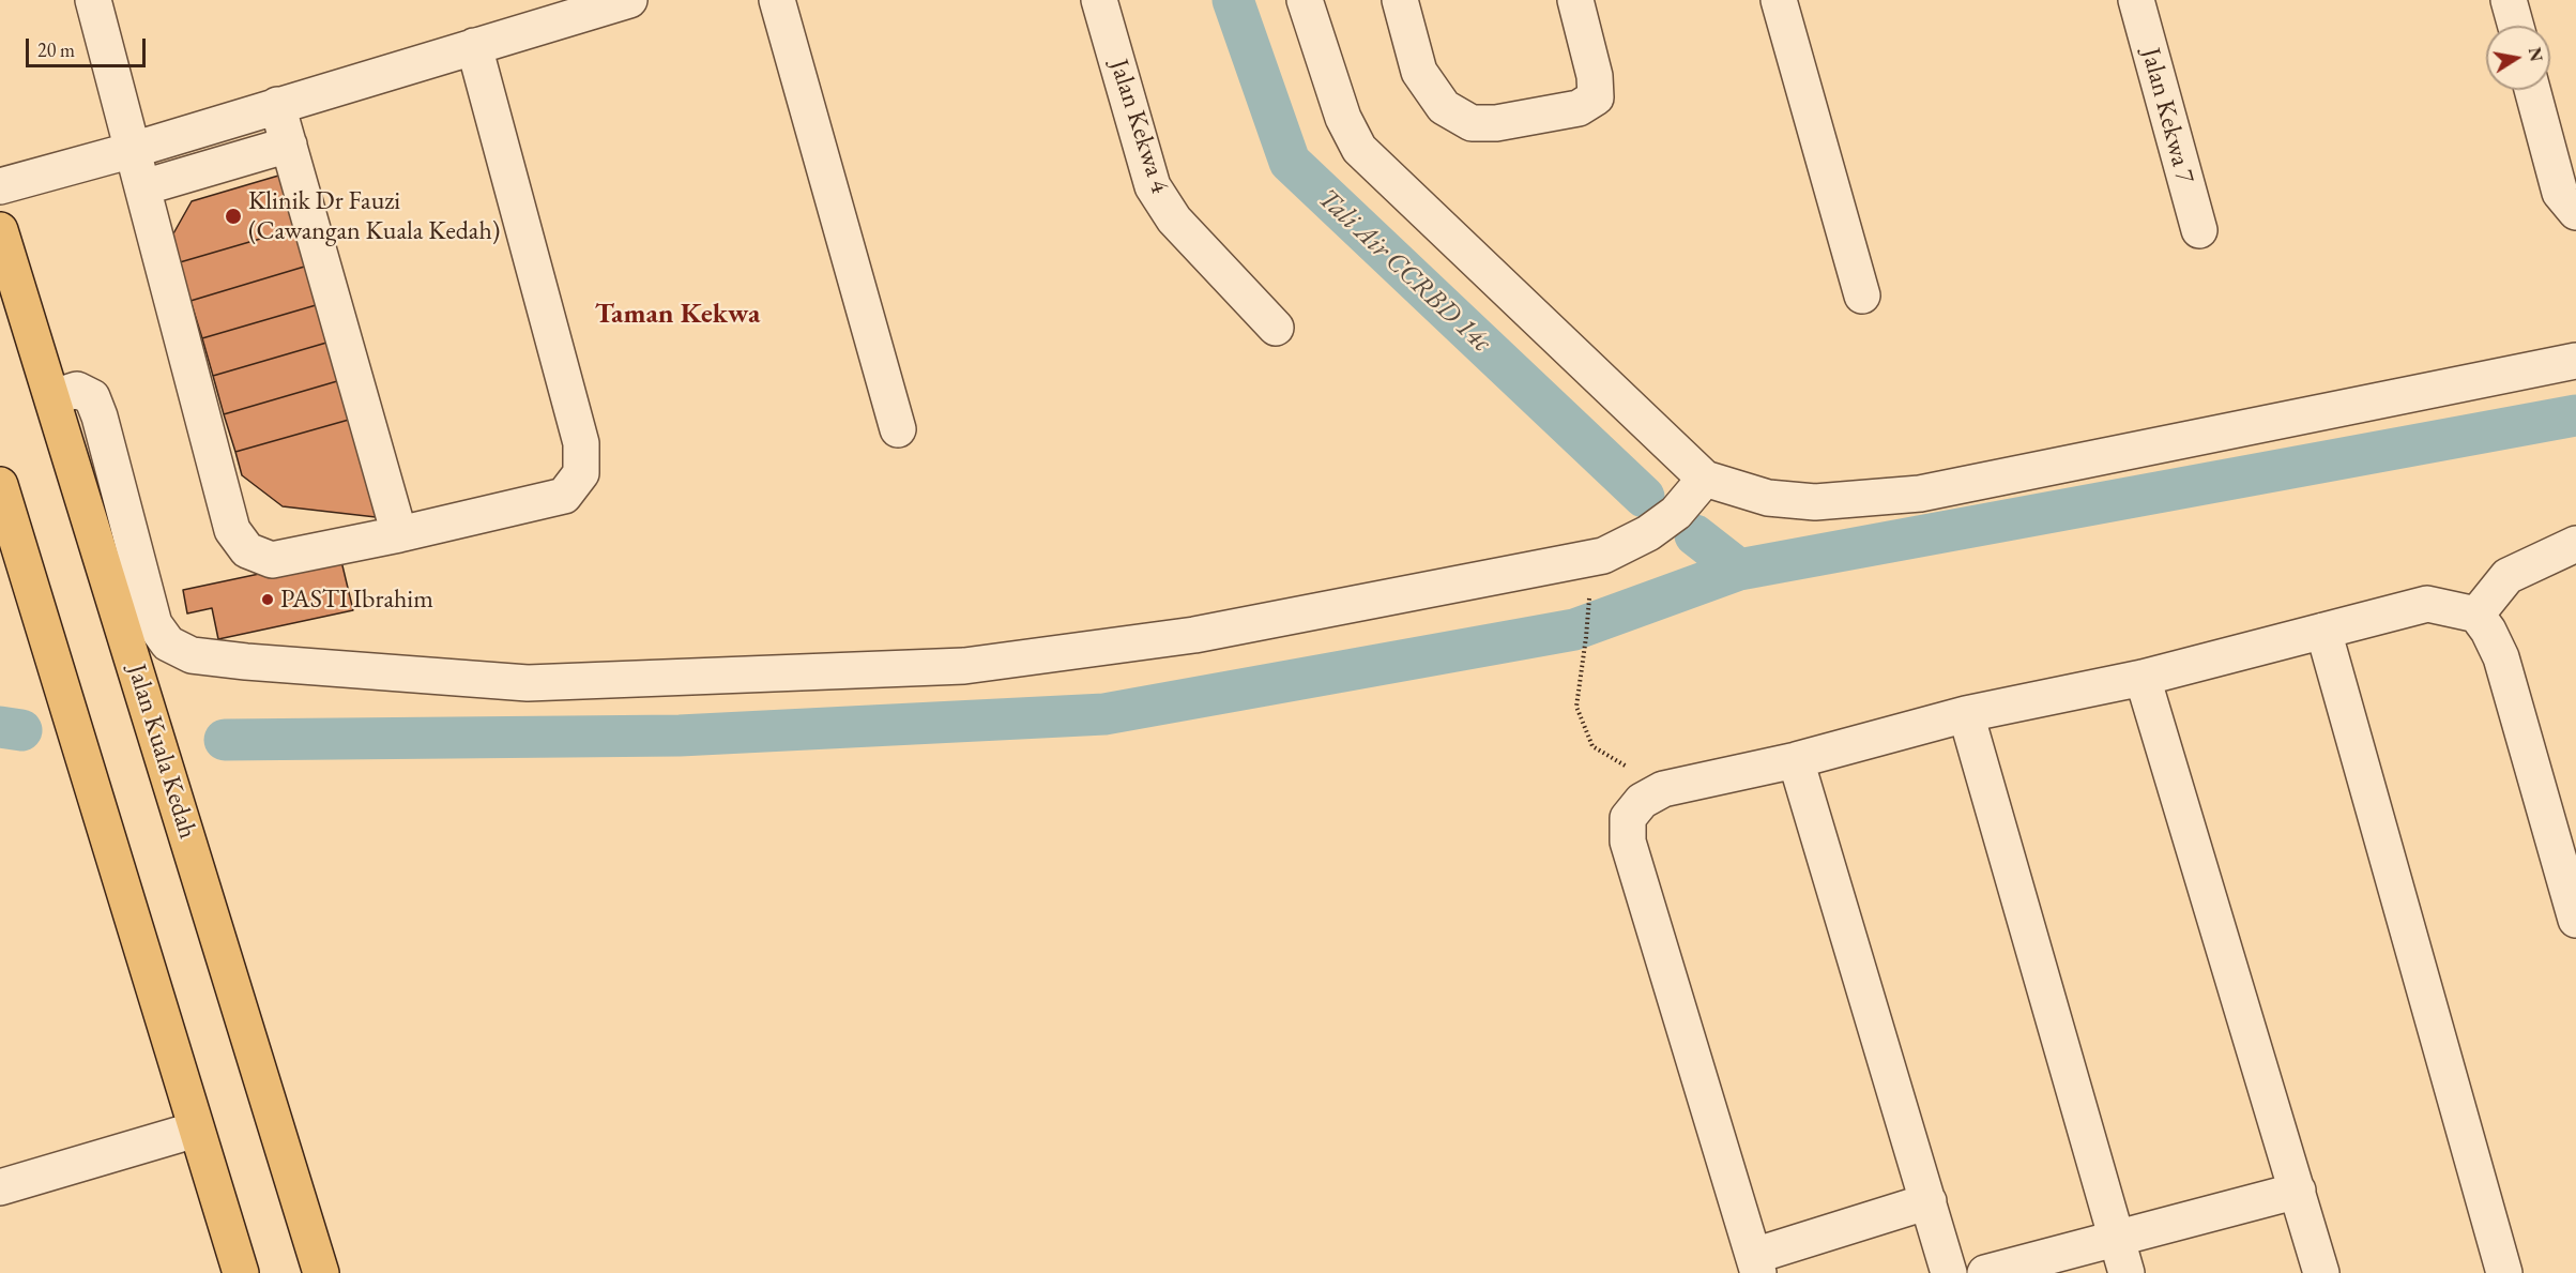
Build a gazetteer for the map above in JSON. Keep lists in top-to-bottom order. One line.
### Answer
{"streets":{"main road":["Jalan Kuala Kedah"],"street":["Jalan Kekwa 7","Jalan Kekwa 4"]},"districts":["Taman Kekwa"],"water":["Tali Air CCRBD 14c"],"places":["Klinik Dr Fauzi (Cawangan Kuala Kedah)","PASTI Ibrahim"],"scale_bar":"20 m","north":"right"}
